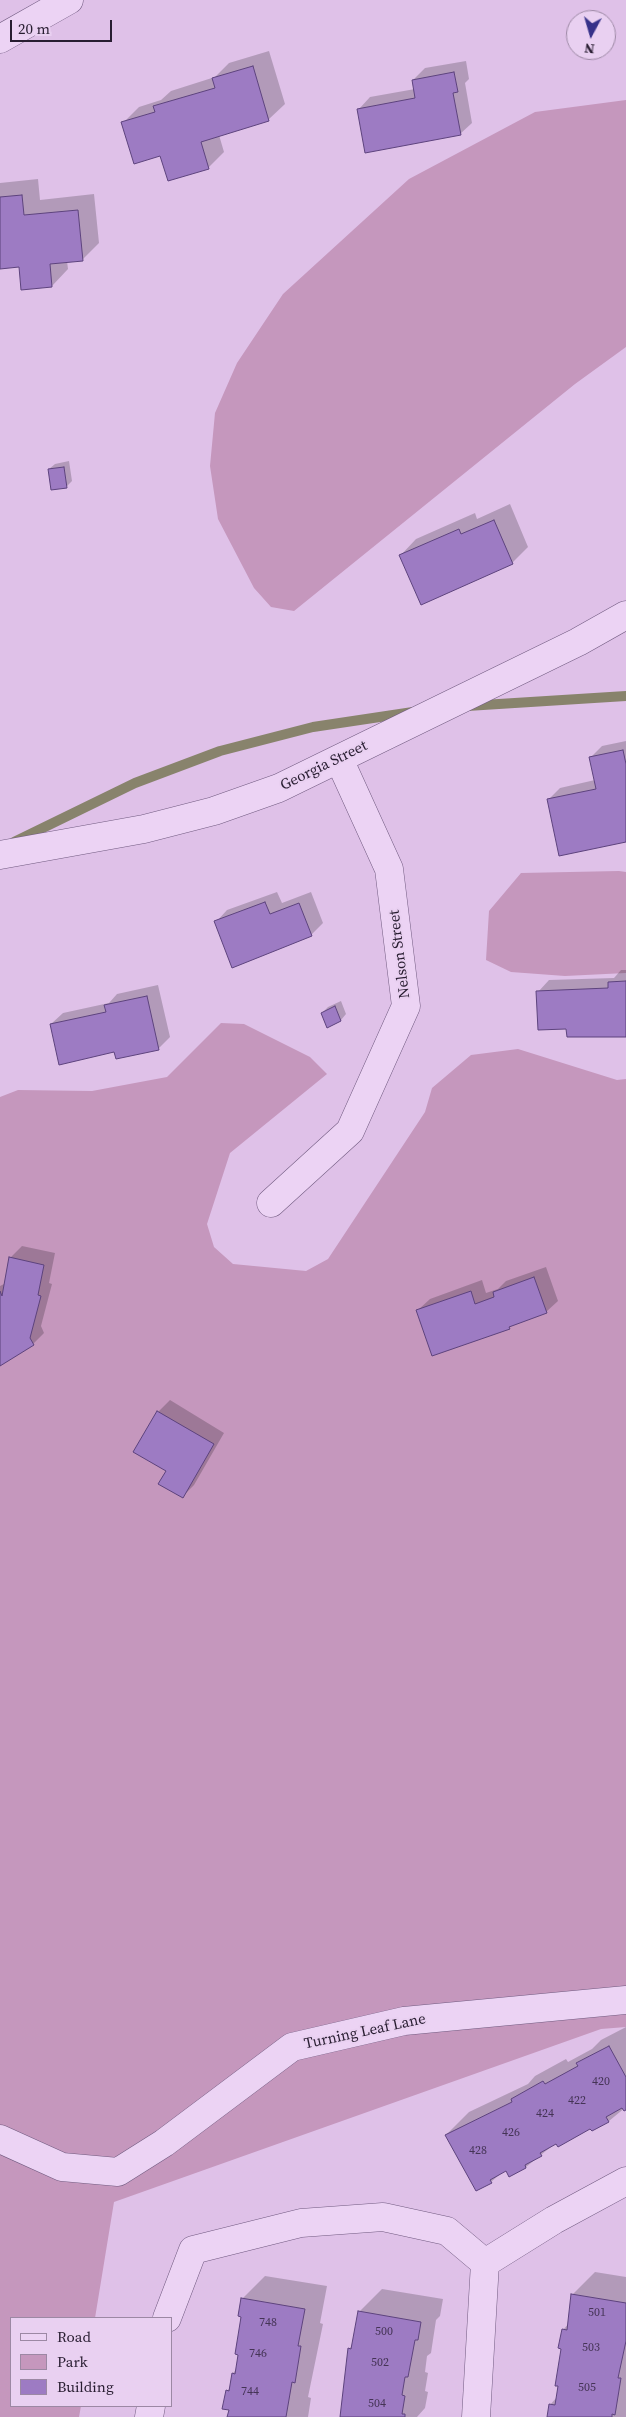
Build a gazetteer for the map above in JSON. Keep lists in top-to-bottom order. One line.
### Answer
{"streets":{"street":["Georgia Street","Nelson Street","Turning Leaf Lane"]},"crossings":[["Georgia Street","Nelson Street"]],"house_numbers":["420","422","424","426","428","501","748","500","503","746","502","505","744","504"],"legend":["Road","Park","Building"],"scale_bar":"20 m","north":"bottom"}
